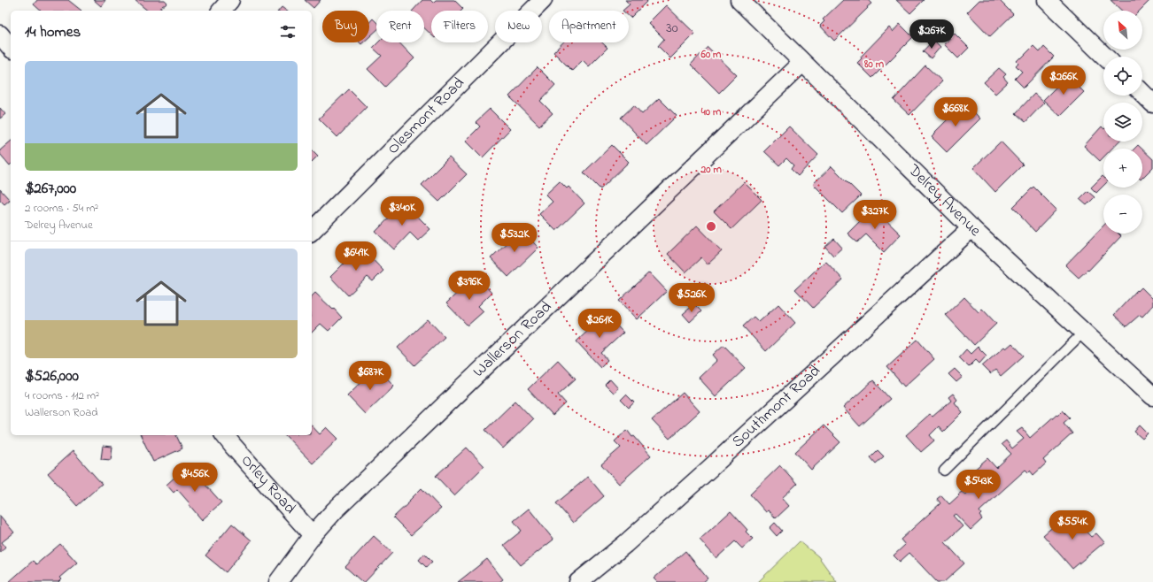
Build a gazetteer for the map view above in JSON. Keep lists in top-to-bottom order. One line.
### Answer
{"streets":{"street":["Olesmont Road","Delrey Avenue","Wallerson Road","Southmont Road","Orley Road"]},"crossings":[["Delrey Avenue","Wallerson Road"],["Delrey Avenue","Southmont Road"],["Wallerson Road","Orley Road"]],"house_numbers":["30"],"north":"top left","page":{"map_buttons":["+","−"],"chip":["Buy","Rent","Filters","New","Apartment"],"heading":"14 homes","price":["$267K","$266K","$668K","$340K","$327K","$532K","$649K","$396K","$526K","$261K","$687K","$456K","$543K","$554K"],"list":[{"name":"$267,000","note":"2 rooms · 54 m² · Delrey Avenue"},{"name":"$526,000","note":"4 rooms · 112 m² · Wallerson Road"}]},"rings":["60 m","80 m","40 m","20 m"]}
